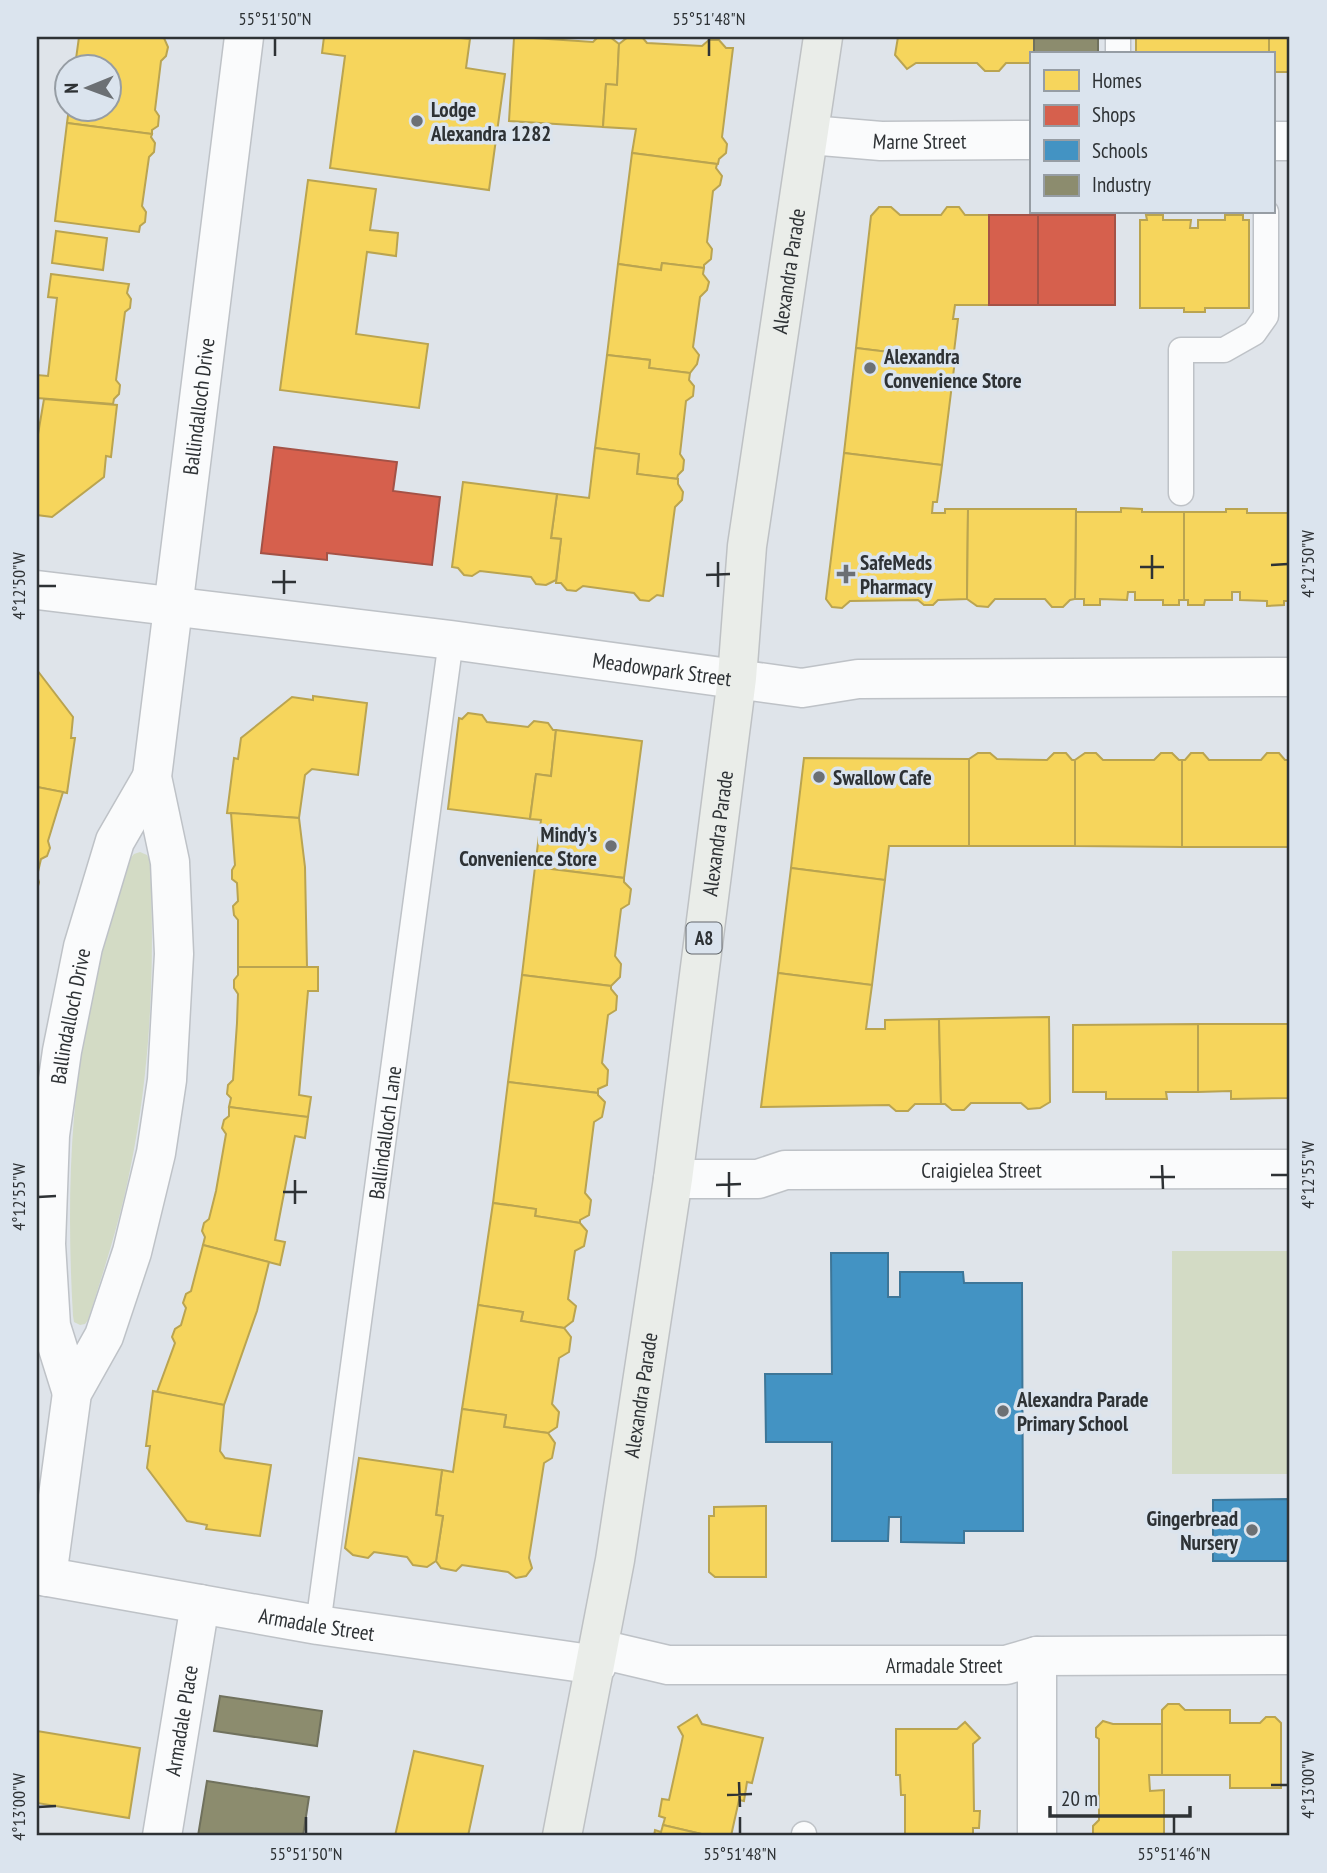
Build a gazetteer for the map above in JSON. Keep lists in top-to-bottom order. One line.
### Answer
{"streets":{"main road":["Alexandra Parade","A8"],"street":["Marne Street","Ballindalloch Drive","Meadowpark Street","Craigielea Street","Armadale Street","Armadale Place"],"lane":["Ballindalloch Lane"]},"crossings":[["Marne Street","Alexandra Parade"],["Alexandra Parade","Meadowpark Street"],["Alexandra Parade","Craigielea Street"],["Alexandra Parade","Armadale Street"],["Ballindalloch Drive","Meadowpark Street"],["Ballindalloch Drive","Armadale Street"],["Meadowpark Street","Ballindalloch Lane"],["Ballindalloch Lane","Armadale Street"],["Armadale Street","Armadale Place"]],"places":{"other":["Lodge Alexandra 1282","Alexandra Convenience Store","Swallow Cafe","Mindy's Convenience Store","Alexandra Parade Primary School","Gingerbread Nursery"],"health":["SafeMeds Pharmacy"]},"legend":["Homes","Shops","Schools","Industry"],"scale_bar":"20 m","north":"left","coordinates":["55°51'50\"N","55°51'48\"N","4°12'50\"W","4°12'55\"W","4°13'00\"W","55°51'46\"N"]}
